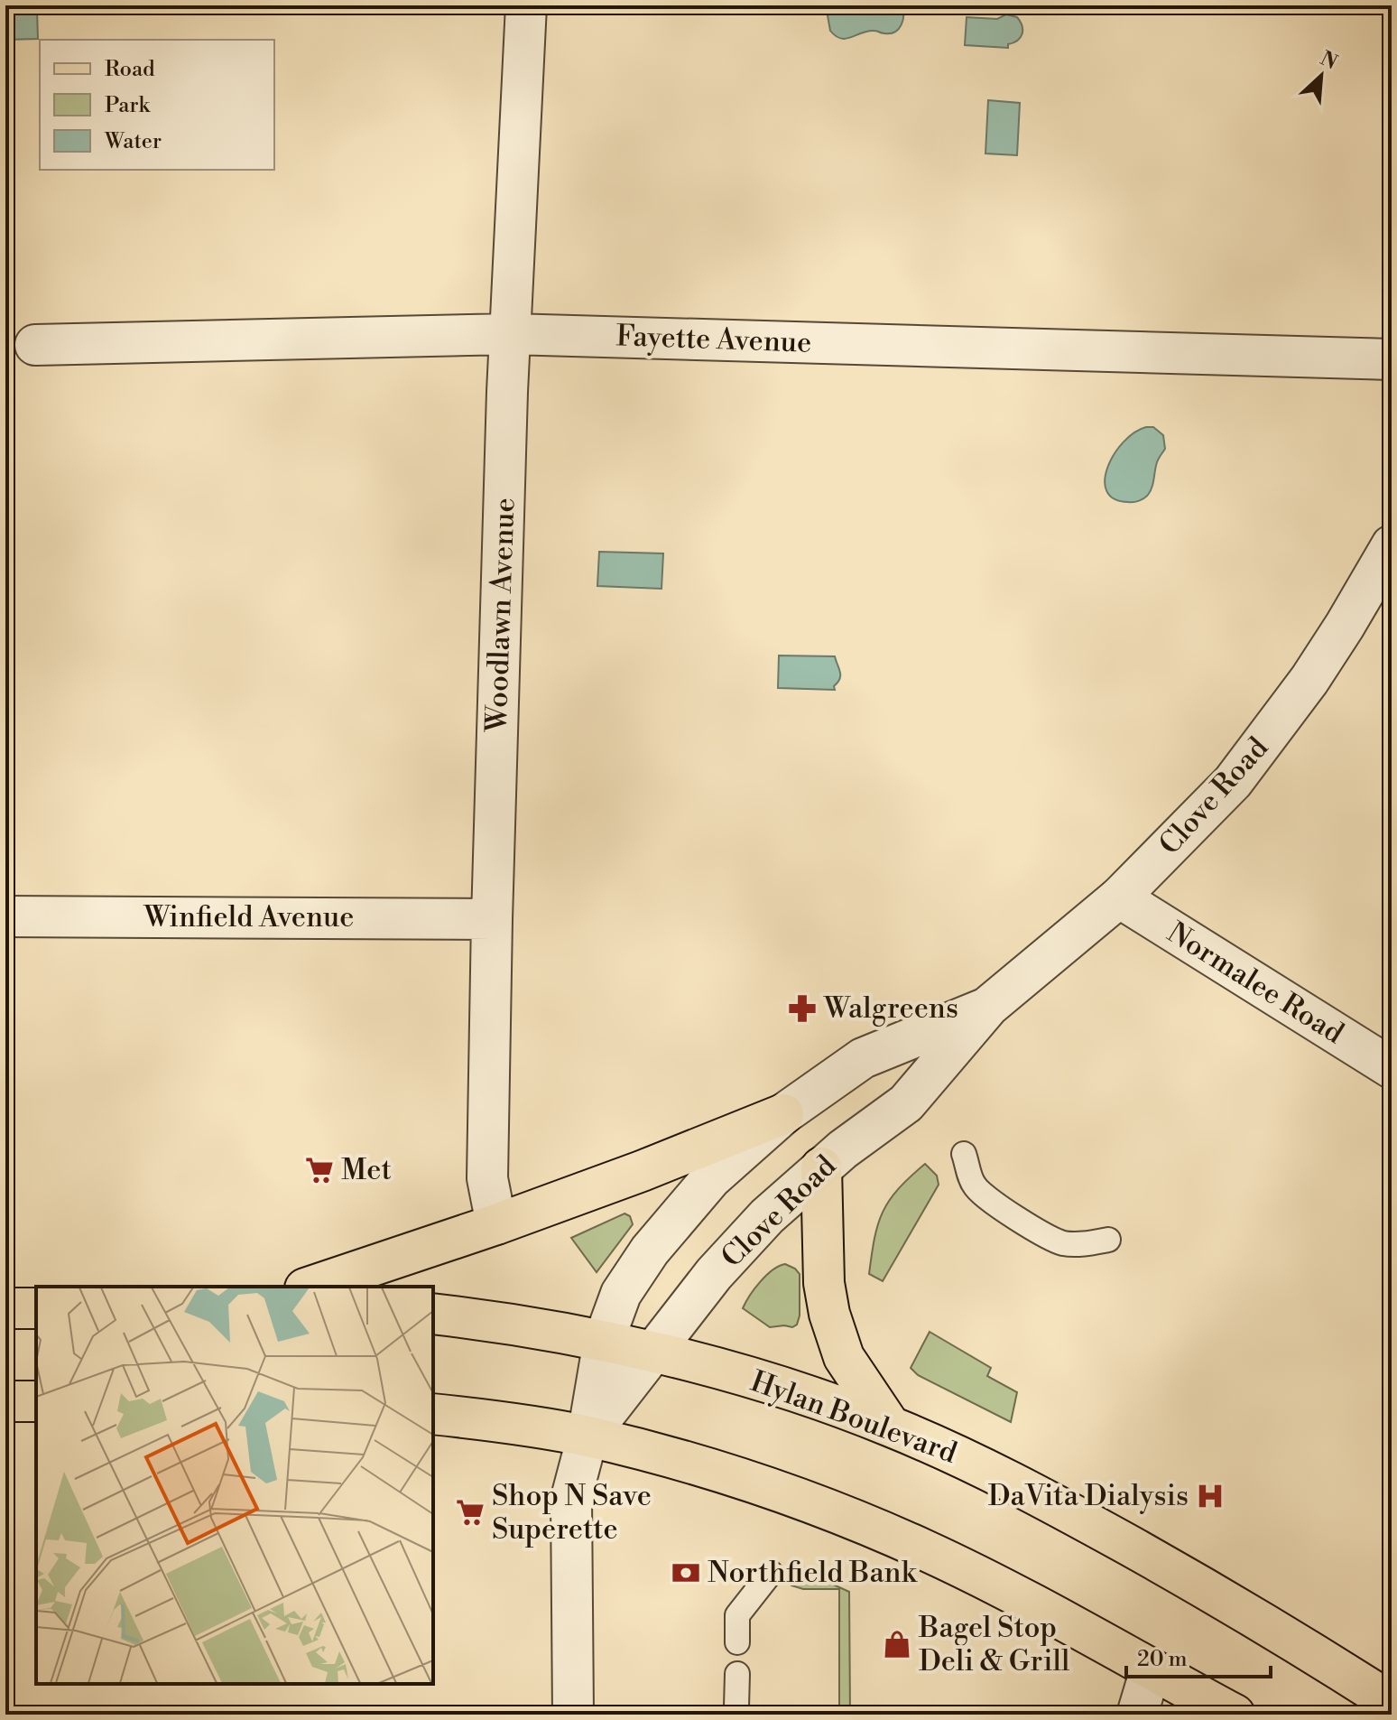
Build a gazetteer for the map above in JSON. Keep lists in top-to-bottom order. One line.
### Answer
{"streets":{"main road":["Hylan Boulevard"],"street":["Fayette Avenue","Woodlawn Avenue","Clove Road","Winfield Avenue","Normalee Road"]},"crossings":[["Fayette Avenue","Woodlawn Avenue"],["Woodlawn Avenue","Winfield Avenue"],["Clove Road","Normalee Road"],["Clove Road","Hylan Boulevard"]],"places":{"pharmacy":["Walgreens"],"supermarket":["Met","Shop N Save Superette"],"hospital":["DaVita Dialysis"],"bank":["Northfield Bank"],"shop":["Bagel Stop Deli & Grill"]},"legend":["Road","Park","Water"],"scale_bar":"20 m","north":"top right"}
